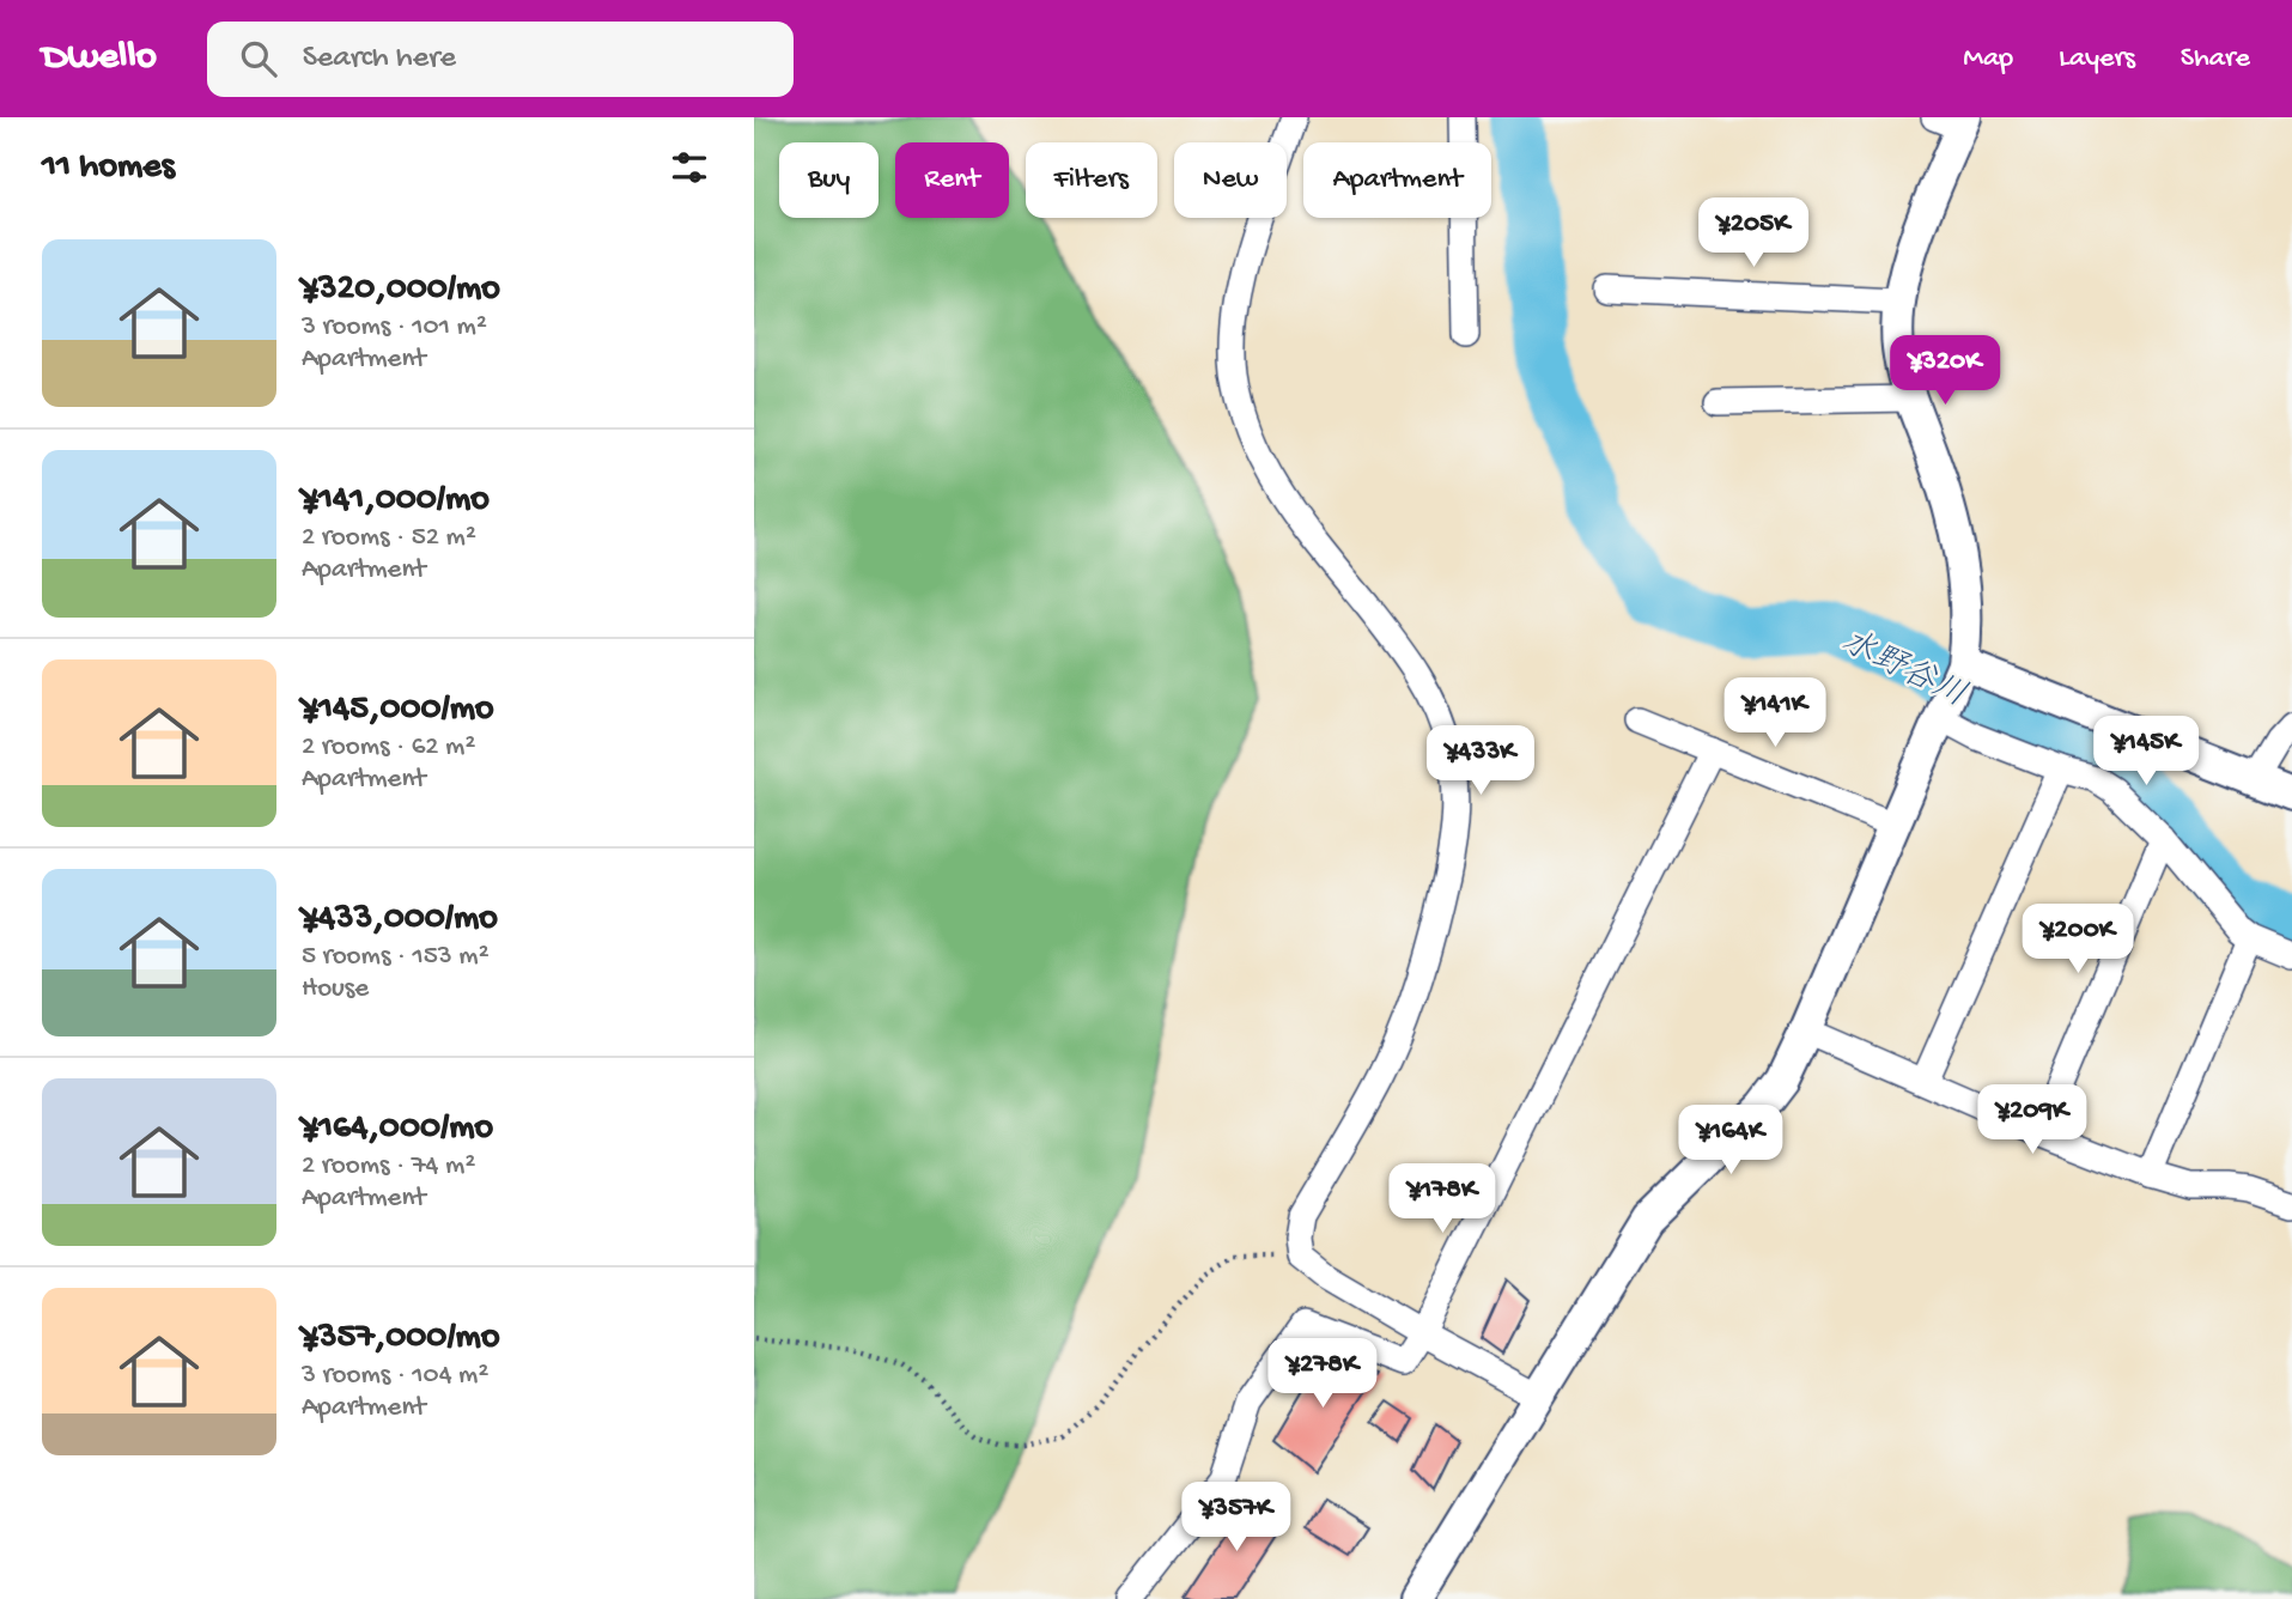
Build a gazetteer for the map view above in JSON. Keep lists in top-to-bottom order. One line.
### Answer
{"water":["水野谷川"],"page":{"header":"Dwello","search":"Search here","nav":["Map","Layers","Share"],"heading":"11 homes","chip":["Buy","Rent","Filters","New","Apartment"],"price":["¥205K","¥320K","¥141K","¥145K","¥433K","¥200K","¥209K","¥164K","¥178K","¥278K","¥357K"],"list":[{"name":"¥320,000/mo","note":"3 rooms · 101 m² · Apartment"},{"name":"¥141,000/mo","note":"2 rooms · 52 m² · Apartment"},{"name":"¥145,000/mo","note":"2 rooms · 62 m² · Apartment"},{"name":"¥433,000/mo","note":"5 rooms · 153 m² · House"},{"name":"¥164,000/mo","note":"2 rooms · 74 m² · Apartment"},{"name":"¥357,000/mo","note":"3 rooms · 104 m² · Apartment"}]}}
